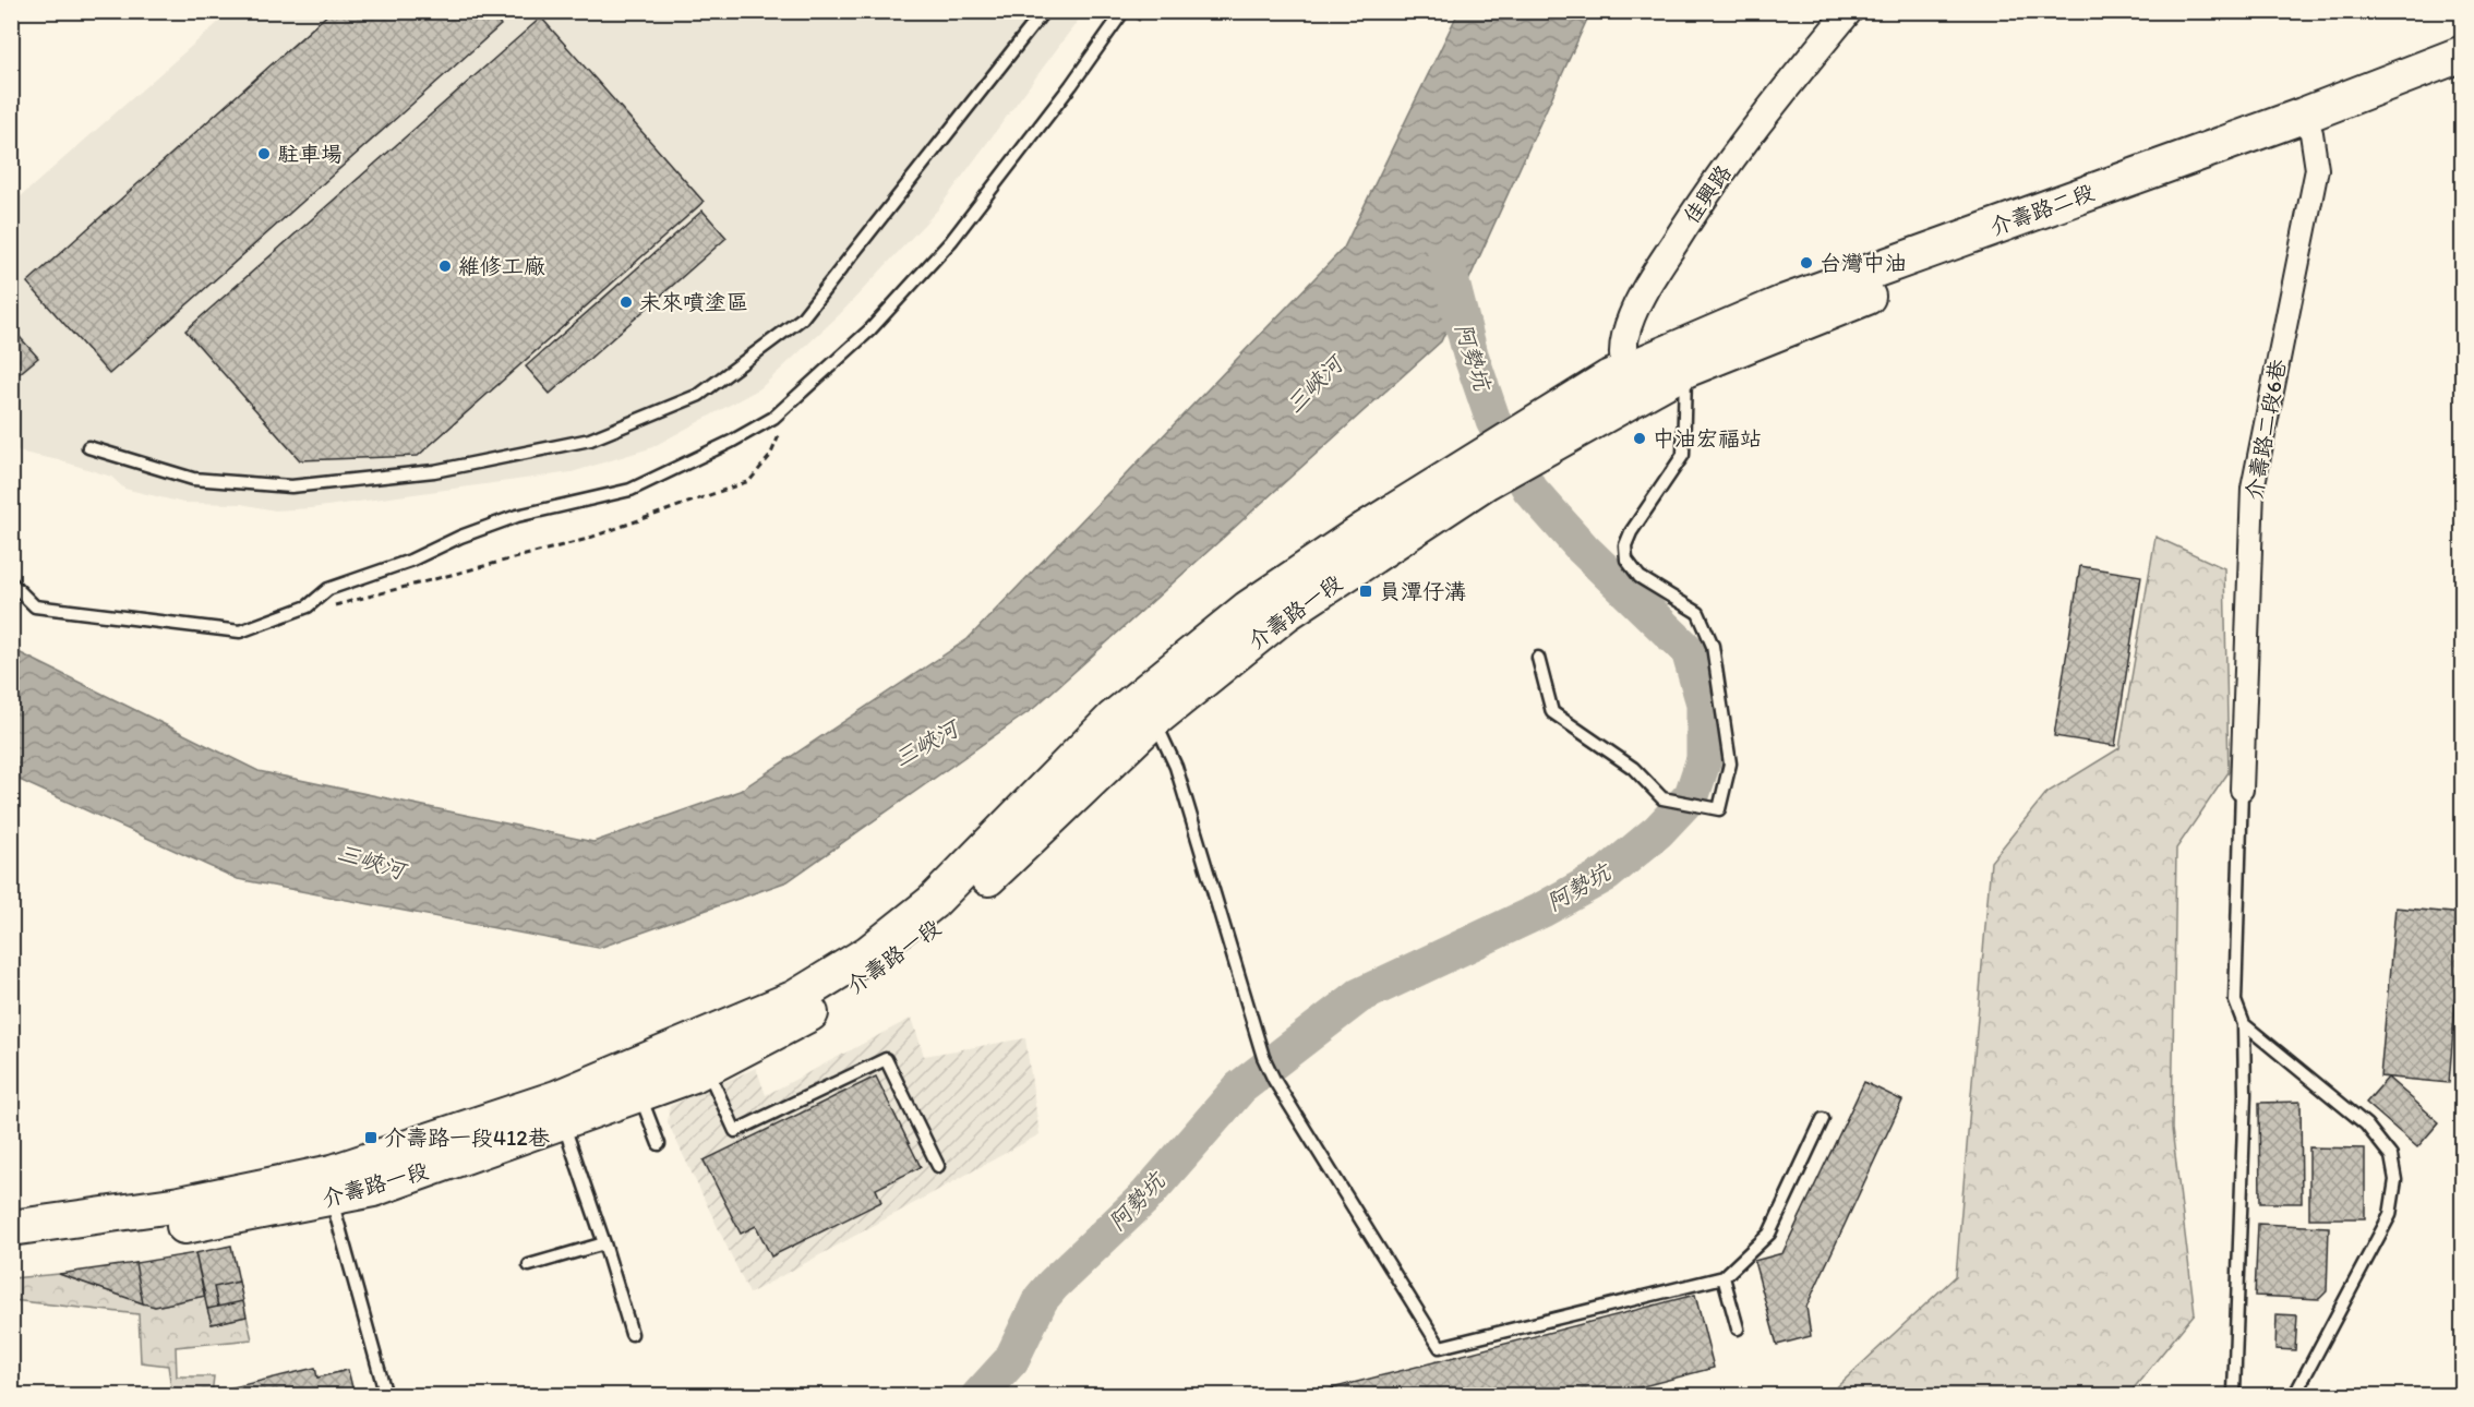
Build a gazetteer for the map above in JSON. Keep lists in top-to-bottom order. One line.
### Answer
{"streets":{"main road":["介壽路二段","介壽路一段"],"street":["佳興路","介壽路二段6巷"]},"crossings":[["佳興路","介壽路二段"],["佳興路","介壽路一段"],["介壽路二段","介壽路二段6巷"],["介壽路二段","介壽路一段"]],"water":["阿勢坑","三峽河"],"places":{"other":["駐車場","台灣中油","維修工廠","未來噴塗區","中油宏福站"],"transit":["員潭仔溝","介壽路一段412巷"]}}
